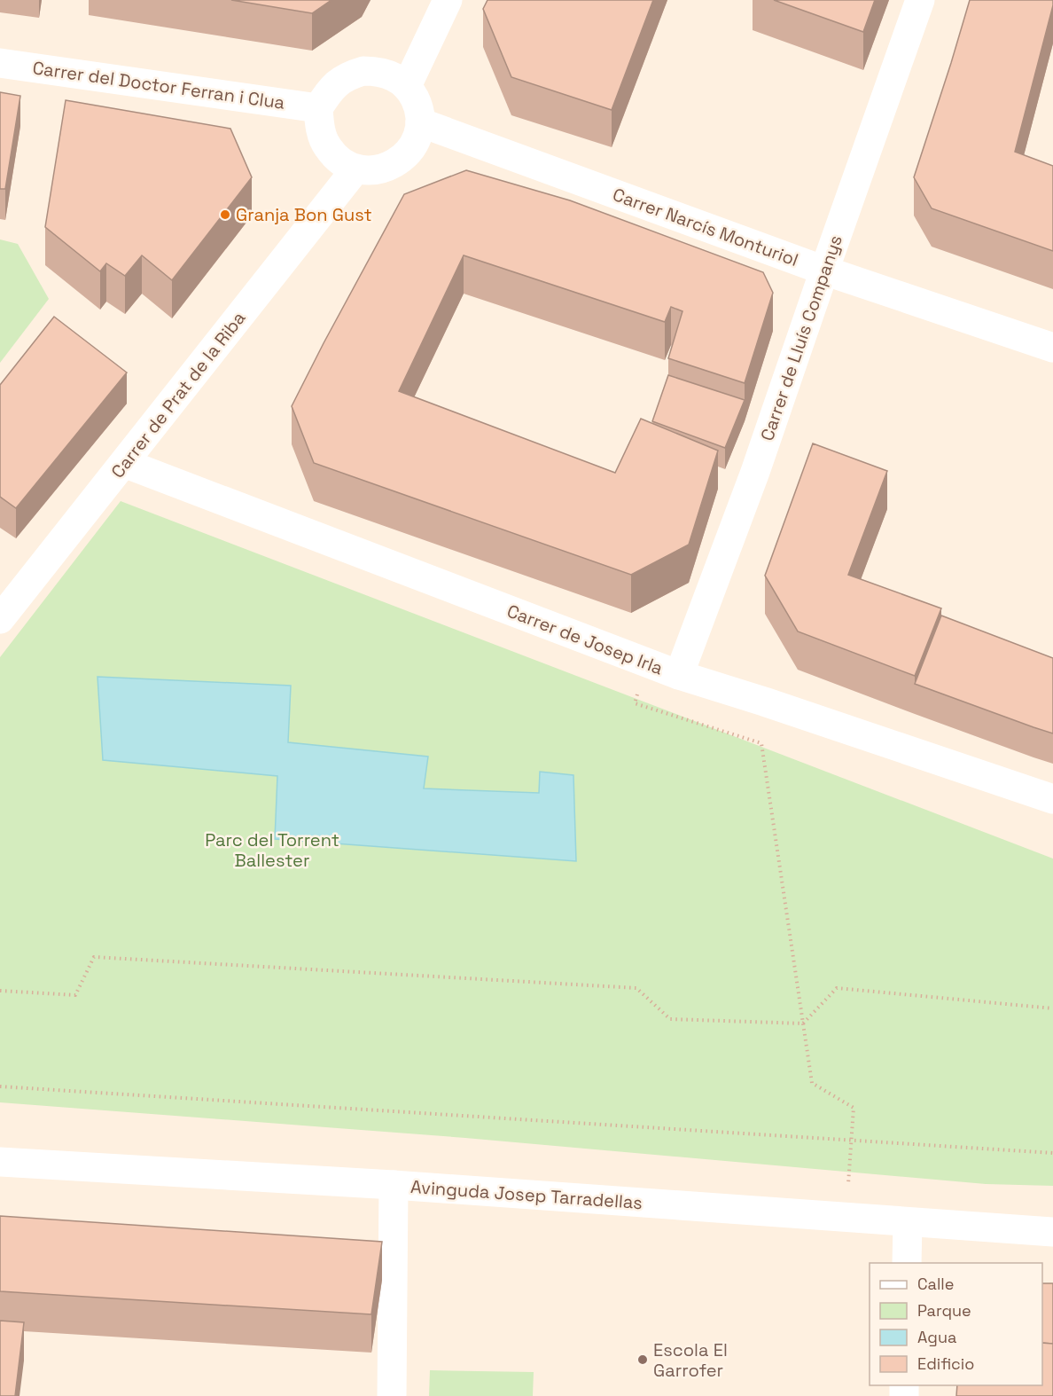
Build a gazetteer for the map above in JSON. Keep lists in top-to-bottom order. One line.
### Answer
{"streets":{"street":["Carrer del Doctor Ferran i Clua","Carrer Narcís Monturiol","Carrer de Lluís Companys","Carrer de Prat de la Riba","Carrer de Josep Irla","Avinguda Josep Tarradellas"]},"crossings":[["Carrer del Doctor Ferran i Clua","Carrer Narcís Monturiol"],["Carrer del Doctor Ferran i Clua","Carrer de Prat de la Riba"],["Carrer Narcís Monturiol","Carrer de Lluís Companys"],["Carrer Narcís Monturiol","Carrer de Prat de la Riba"],["Carrer de Lluís Companys","Carrer de Josep Irla"],["Carrer de Prat de la Riba","Carrer de Josep Irla"]],"parks":["Parc del Torrent Ballester"],"places":["Granja Bon Gust","Escola El Garrofer"],"legend":["Calle","Parque","Agua","Edificio"]}
